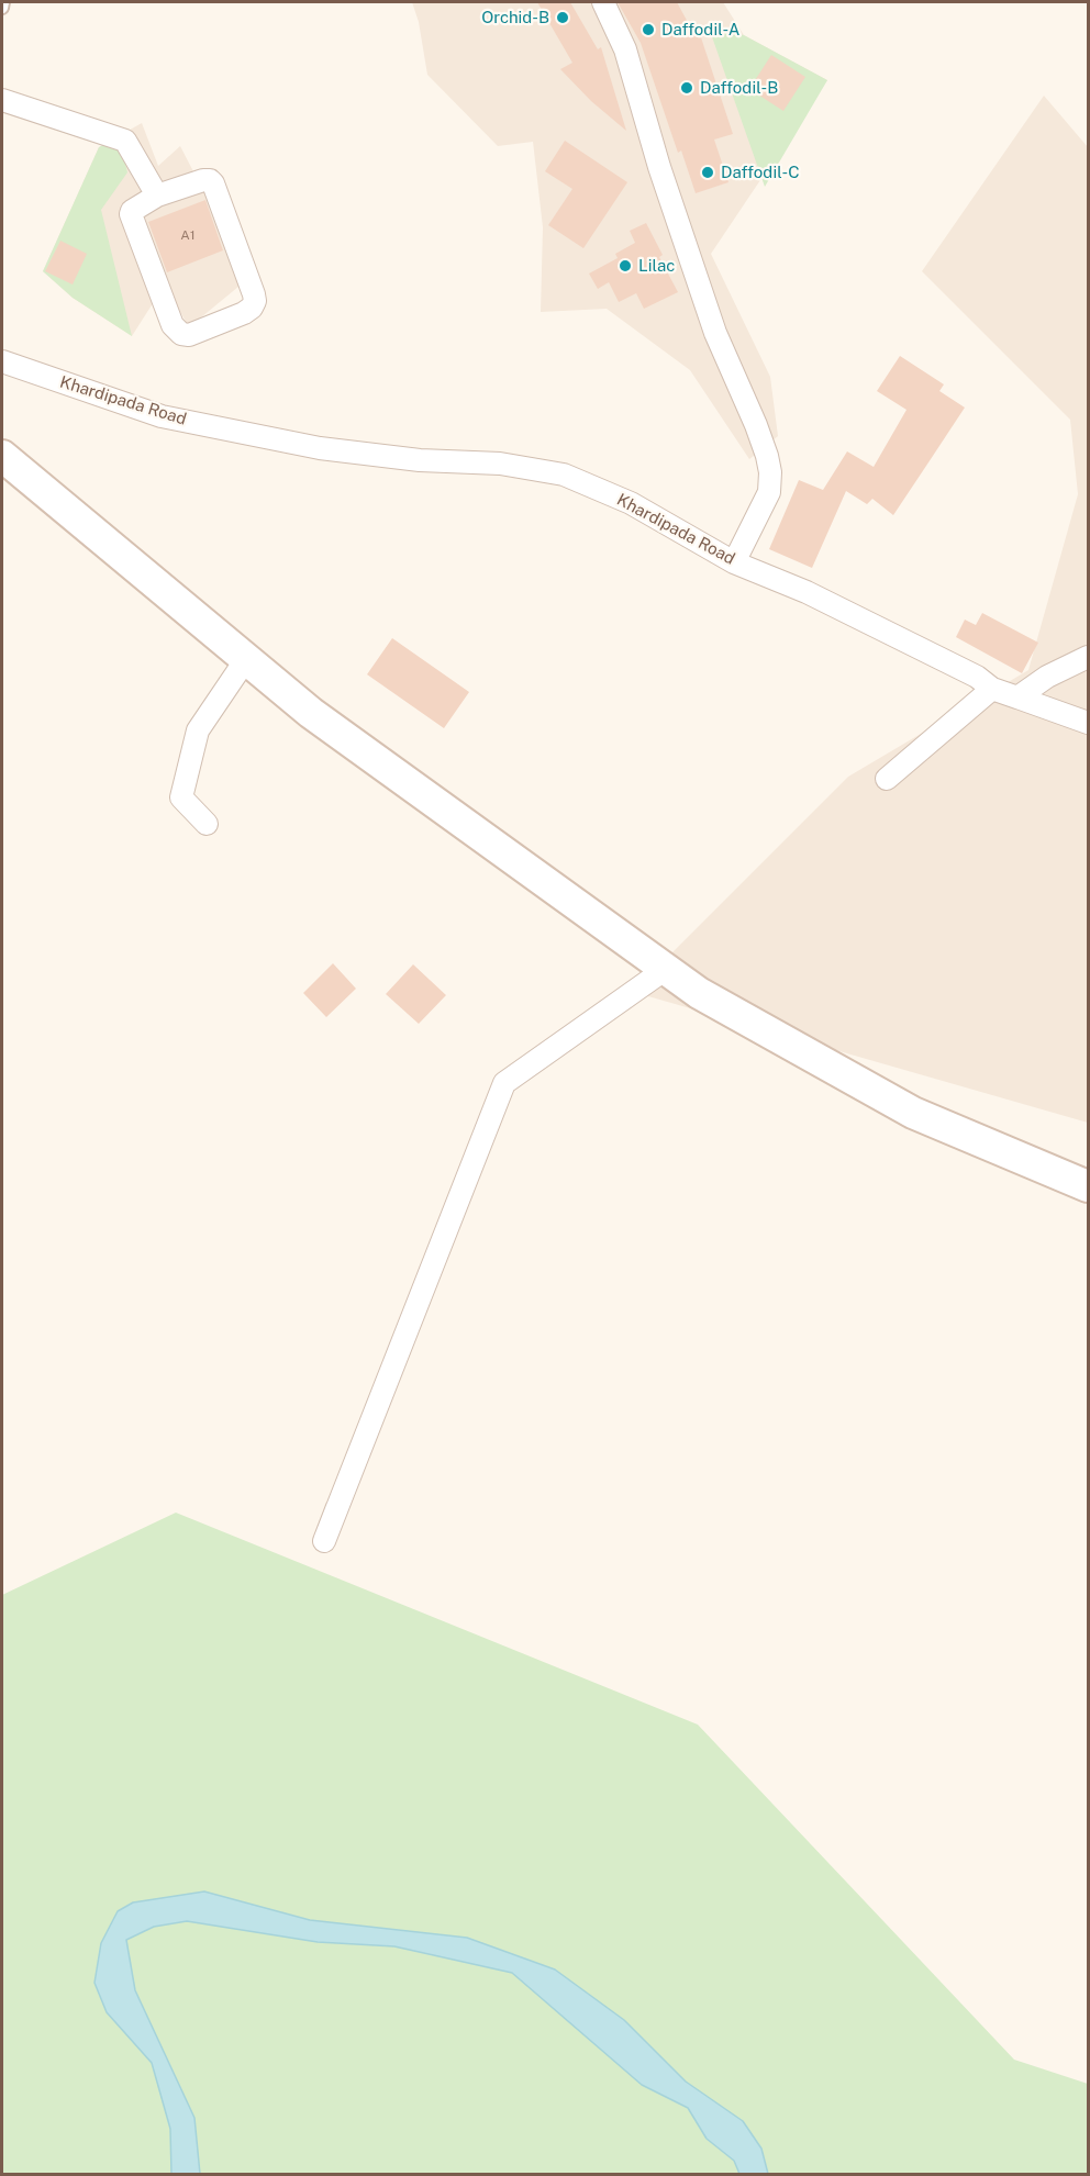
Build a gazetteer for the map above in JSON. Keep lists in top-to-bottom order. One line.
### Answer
{"streets":{"street":["Khardipada Road"]},"places":["Orchid-B","Daffodil-A","Daffodil-B","Daffodil-C","Lilac"],"house_numbers":["A1"]}
